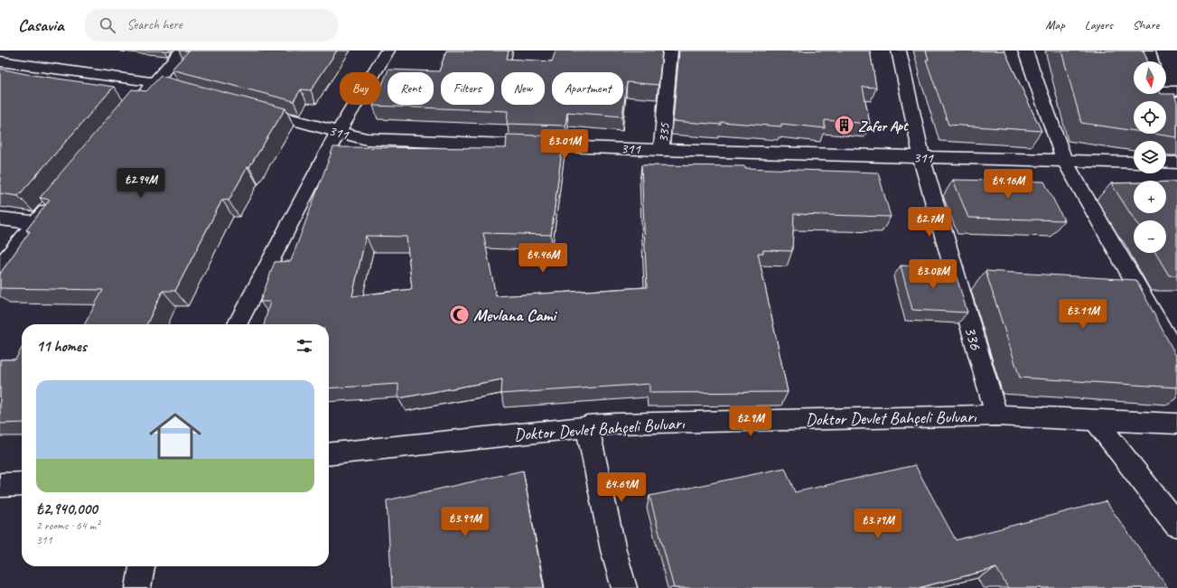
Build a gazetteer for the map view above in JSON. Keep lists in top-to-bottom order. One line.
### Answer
{"streets":{"street":["311","335","336","Doktor Devlet Bahçeli Bulvarı"]},"crossings":[["311","335"],["311","336"],["336","Doktor Devlet Bahçeli Bulvarı"]],"places":{"building":["Zafer Apt"],"mosque":["Mevlana Cami"]},"north":"bottom","page":{"header":"Casavia","search":"Search here","nav":["Map","Layers","Share"],"map_buttons":["+","−"],"chip":["Buy","Rent","Filters","New","Apartment"],"price":["₺3.01M","₺2.94M","₺4.16M","₺2.7M","₺4.46M","₺3.08M","₺3.11M","₺2.9M","₺4.69M","₺3.91M","₺3.79M"],"heading":"11 homes","list":[{"name":"₺2,940,000","note":"2 rooms · 64 m² · 311"}]}}
